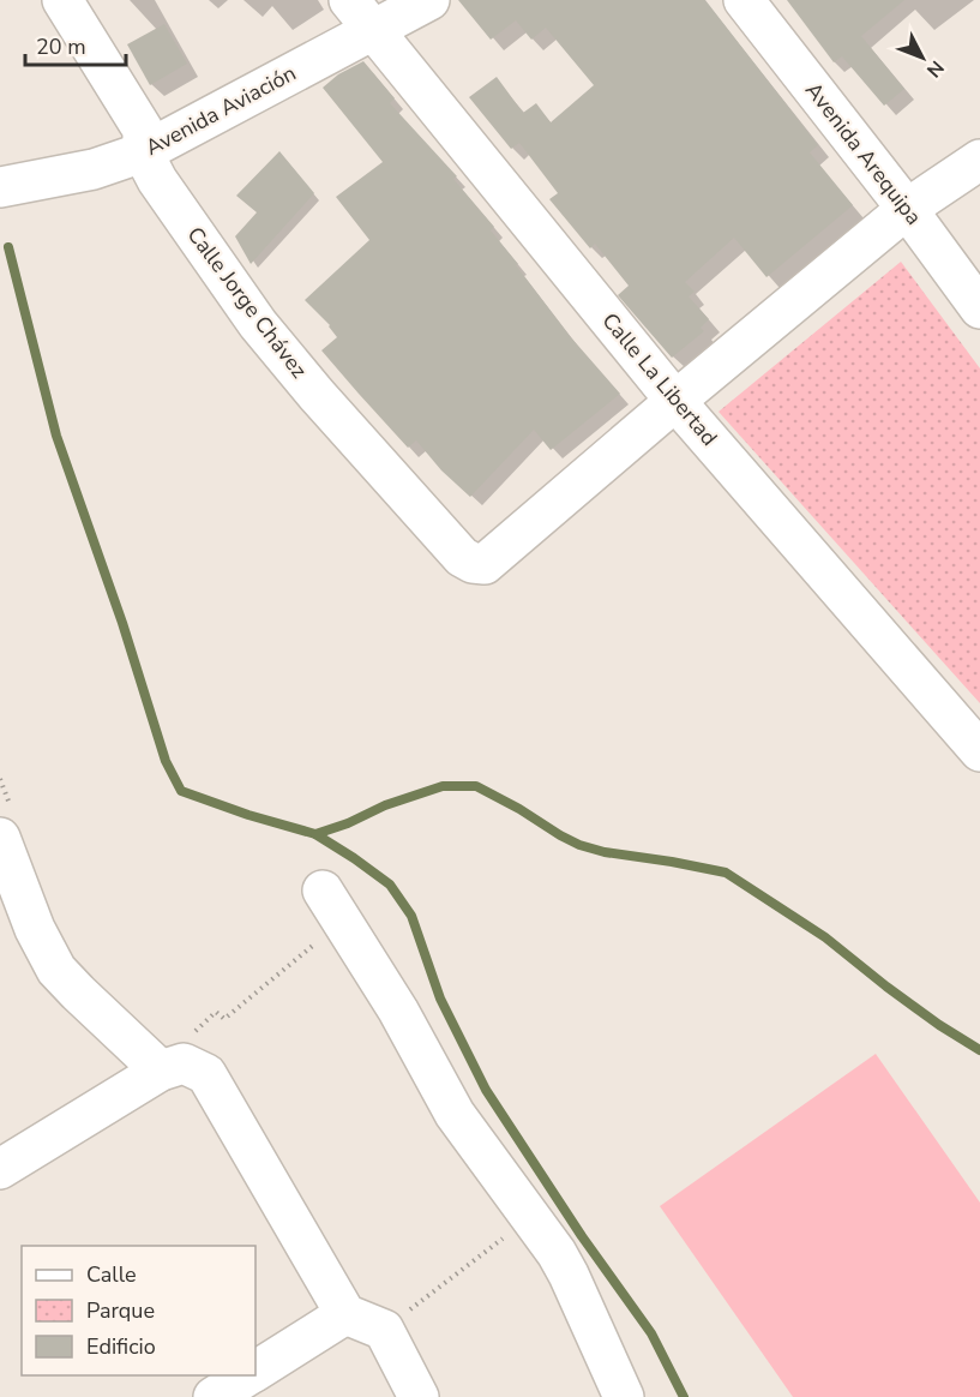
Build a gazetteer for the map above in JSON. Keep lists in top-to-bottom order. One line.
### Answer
{"streets":{"street":["Avenida Aviación","Avenida Arequipa","Calle Jorge Chávez","Calle La Libertad"]},"crossings":[["Avenida Aviación","Calle Jorge Chávez"],["Avenida Aviación","Calle La Libertad"],["Calle Jorge Chávez","Calle La Libertad"]],"legend":["Calle","Parque","Edificio"],"scale_bar":"20 m","north":"bottom right"}
